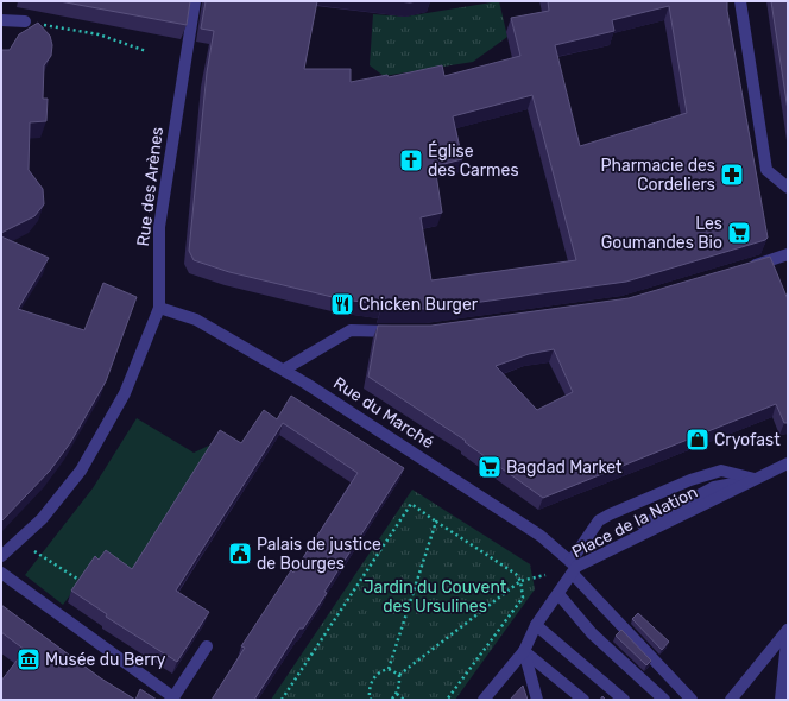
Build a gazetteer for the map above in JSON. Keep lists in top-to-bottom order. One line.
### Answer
{"streets":{"street":["Rue des Arènes","Rue du Marché","Place de la Nation"]},"crossings":[["Rue des Arènes","Rue du Marché"],["Rue du Marché","Place de la Nation"]],"parks":["Jardin du Couvent des Ursulines"],"places":{"church":["Église des Carmes"],"pharmacy":["Pharmacie des Cordeliers"],"supermarket":["Les Goumandes Bio","Bagdad Market"],"restaurant":["Chicken Burger"],"shop":["Cryofast"],"public building":["Palais de justice de Bourges"],"museum":["Musée du Berry"]}}
